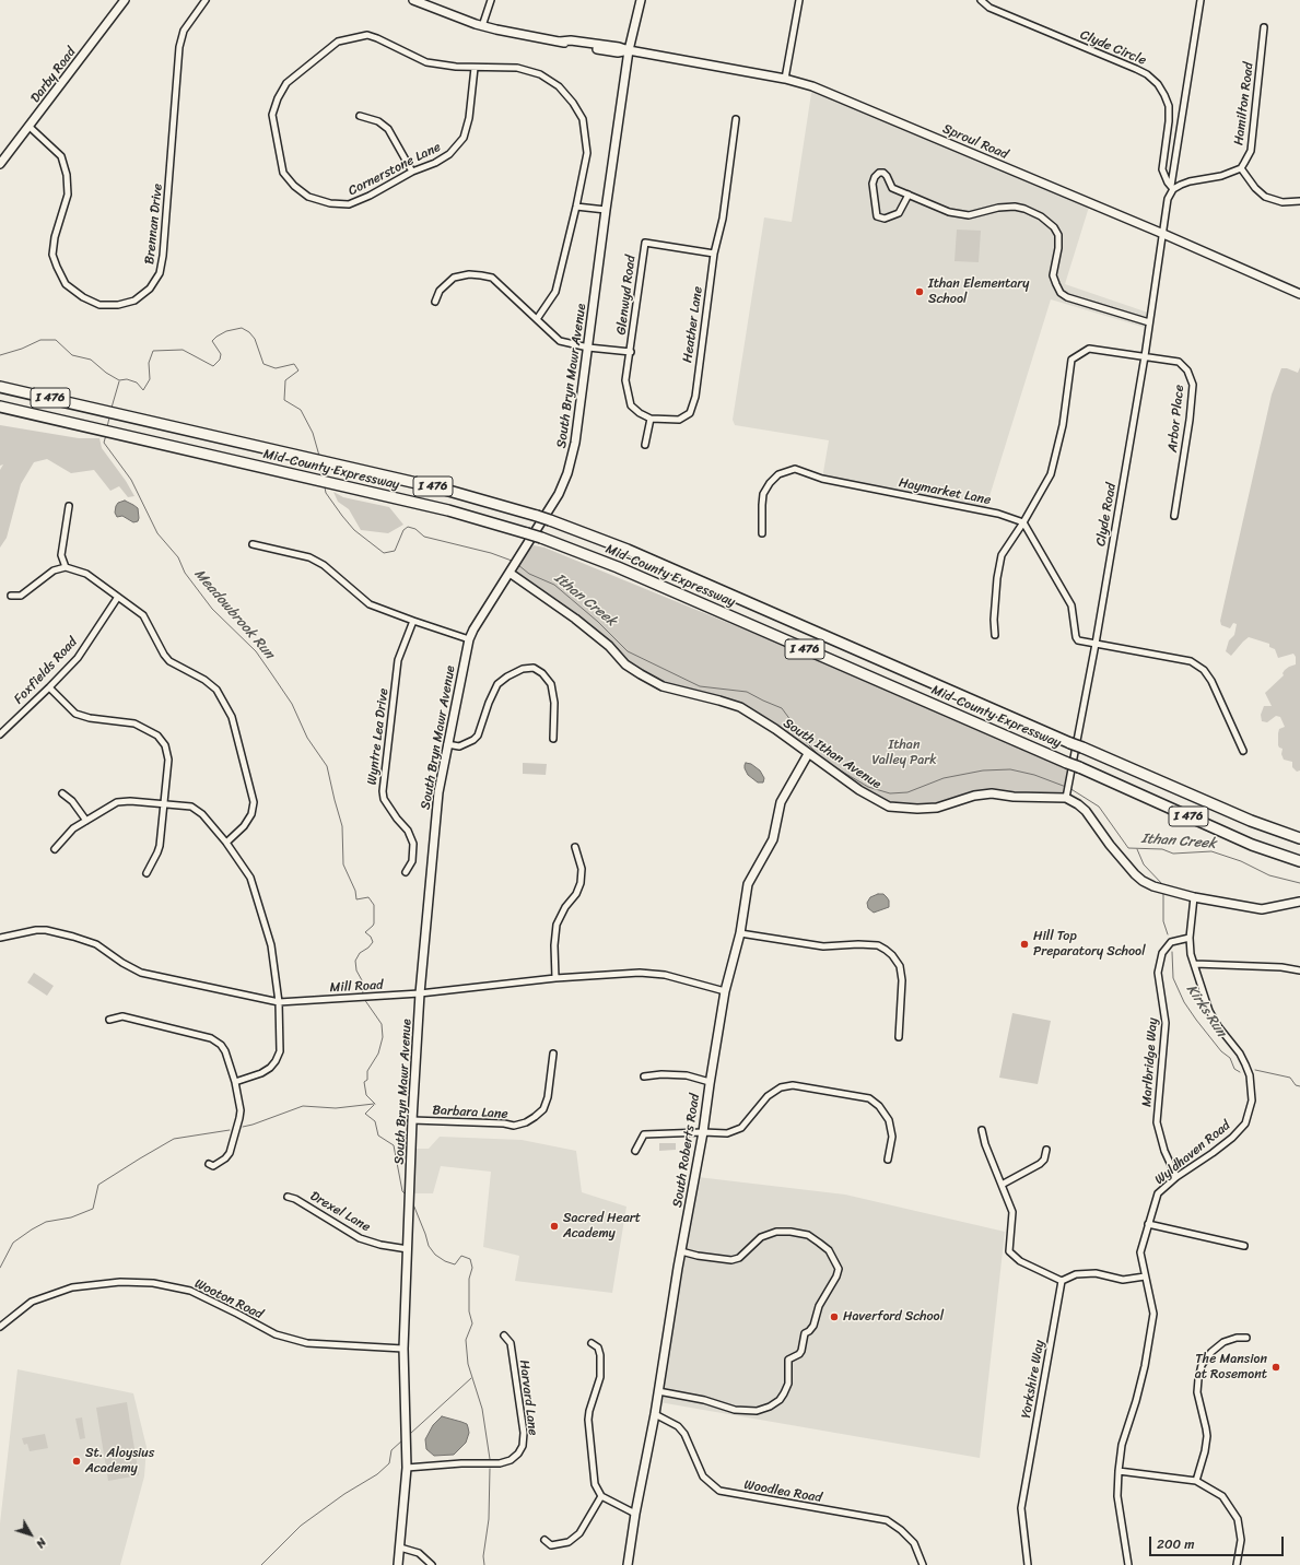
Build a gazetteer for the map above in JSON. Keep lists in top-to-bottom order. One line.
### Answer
{"streets":{"highway":["I 476","Mid-County Expressway"],"main road":["Darby Road","Sproul Road","South Bryn Mawr Avenue","South Ithan Avenue","South Roberts Road"],"street":["Clyde Circle","Hamilton Road","Cornerstone Lane","Brennan Drive","Glenwyd Road","Heather Lane","Arbor Place","Haymarket Lane","Clyde Road","Foxfields Road","Wyntre Lea Drive","Mill Road","Marlbridge Way","Barbara Lane","Wyldhaven Road","Drexel Lane","Wooton Road","Yorkshire Way","Harvard Lane","Woodlea Road"]},"crossings":[["Darby Road","Brennan Drive"],["Sproul Road","South Bryn Mawr Avenue"],["Sproul Road","Clyde Road"],["Cornerstone Lane","Glenwyd Road"],["Glenwyd Road","Heather Lane"],["Glenwyd Road","South Bryn Mawr Avenue"],["South Bryn Mawr Avenue","South Ithan Avenue"],["South Bryn Mawr Avenue","Mill Road"],["South Bryn Mawr Avenue","Barbara Lane"],["South Bryn Mawr Avenue","Drexel Lane"],["South Bryn Mawr Avenue","Wooton Road"],["South Bryn Mawr Avenue","Harvard Lane"],["Arbor Place","Haymarket Lane"],["Arbor Place","Clyde Road"],["Clyde Road","South Ithan Avenue"],["South Ithan Avenue","South Roberts Road"],["Mill Road","South Roberts Road"],["Marlbridge Way","Wyldhaven Road"],["South Roberts Road","Woodlea Road"]],"water":["Ithan Creek","Meadowbrook Run","Kirks Run"],"parks":["Ithan Valley Park"],"places":["Ithan Elementary School","Hill Top Preparatory School","Sacred Heart Academy","Haverford School","The Mansion at Rosemont","St. Aloysius Academy"],"scale_bar":"200 m","north":"bottom right"}
